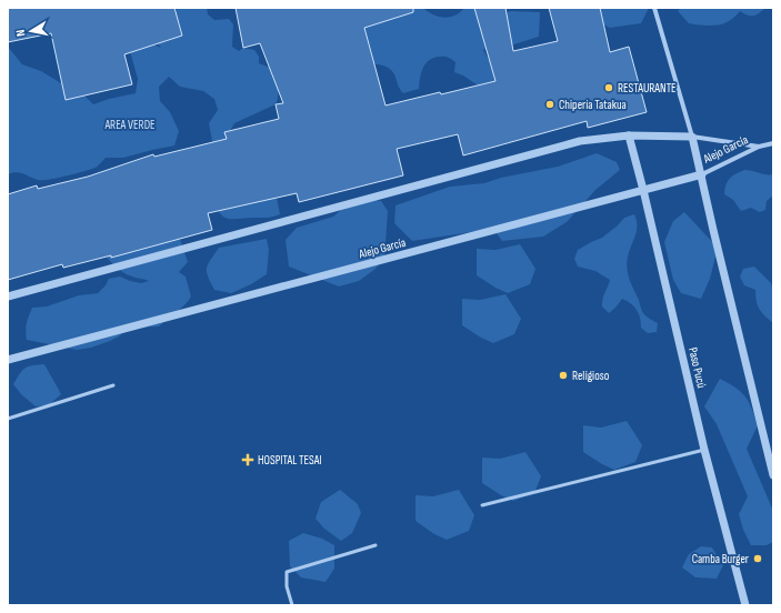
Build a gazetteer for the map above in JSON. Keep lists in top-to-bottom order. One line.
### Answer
{"streets":{"street":["Alejo García","Paso Pucú"]},"crossings":[["Alejo García","Paso Pucú"]],"parks":["AREA VERDE"],"places":{"other":["RESTAURANTE","Chipería Tatakua","Religioso","Camba Burger"],"health":["HOSPITAL TESAI"]},"north":"left"}
